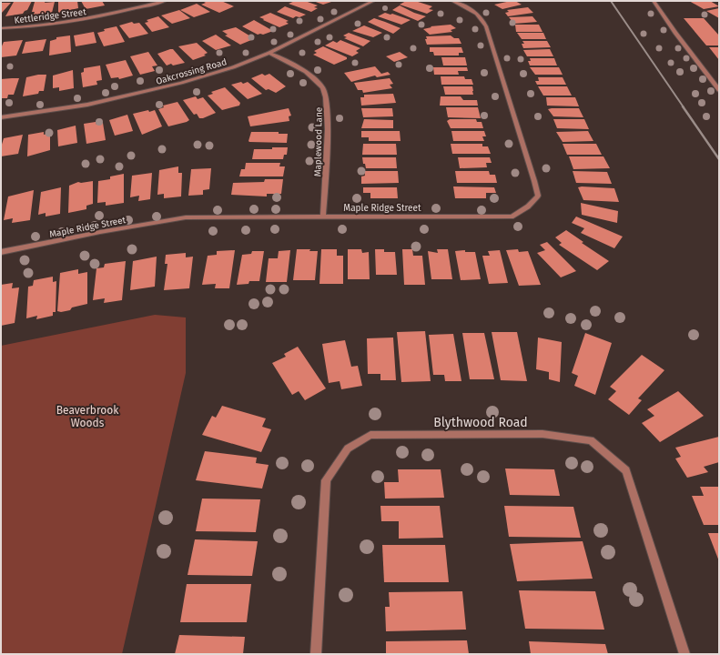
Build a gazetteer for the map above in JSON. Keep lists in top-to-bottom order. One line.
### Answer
{"streets":{"street":["Kettleridge Street","Oakcrossing Road","Maplewood Lane","Maple Ridge Street","Blythwood Road"]},"crossings":[["Oakcrossing Road","Maplewood Lane"],["Maplewood Lane","Maple Ridge Street"]],"parks":["Beaverbrook Woods"]}
